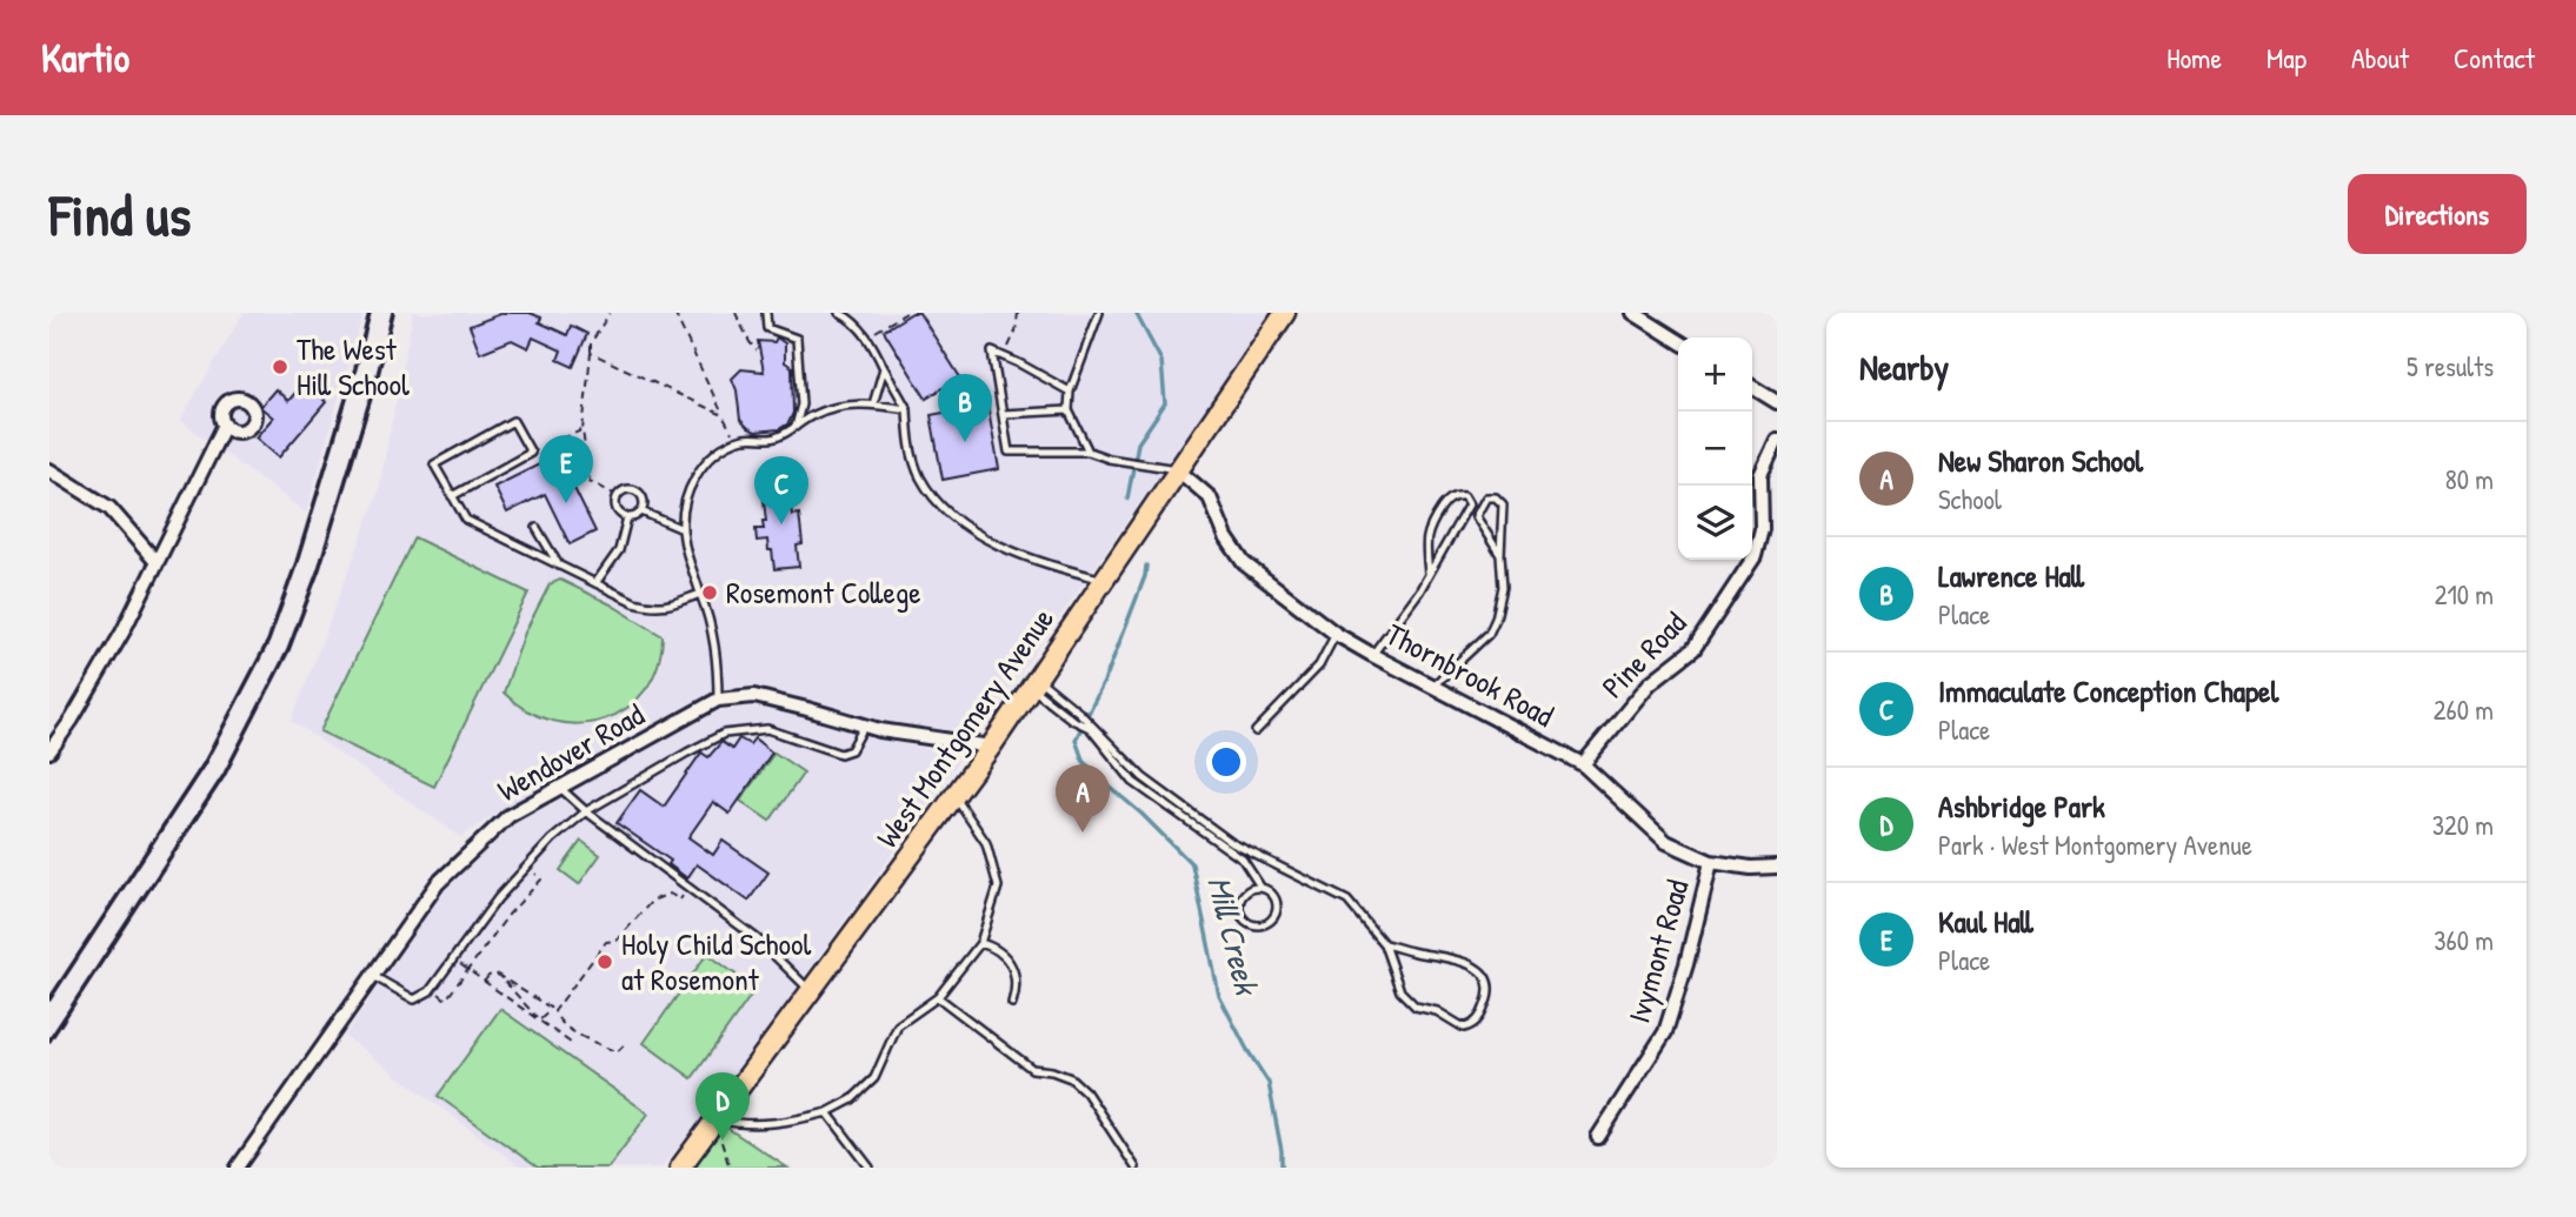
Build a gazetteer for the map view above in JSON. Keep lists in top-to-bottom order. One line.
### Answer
{"streets":{"main road":["West Montgomery Avenue"],"street":["Pine Road","Thornbrook Road","Wendover Road","Ivymont Road"]},"crossings":[["Pine Road","Thornbrook Road"],["Thornbrook Road","West Montgomery Avenue"],["Thornbrook Road","Ivymont Road"],["West Montgomery Avenue","Wendover Road"]],"water":["Mill Creek"],"places":["The West Hill School","Rosemont College","Holy Child School at Rosemont"],"page":{"header":"Kartio","nav":["Home","Map","About","Contact"],"buttons":"Directions","title":"Find us","heading":["Nearby","5 results"],"map_buttons":["+","−"],"pins":["B","E","C","A","D"],"list":[{"mark":"A","name":"New Sharon School","note":"School","value":"80 m"},{"mark":"B","name":"Lawrence Hall","note":"Place","value":"210 m"},{"mark":"C","name":"Immaculate Conception Chapel","note":"Place","value":"260 m"},{"mark":"D","name":"Ashbridge Park","note":"Park · West Montgomery Avenue","value":"320 m"},{"mark":"E","name":"Kaul Hall","note":"Place","value":"360 m"}]}}
